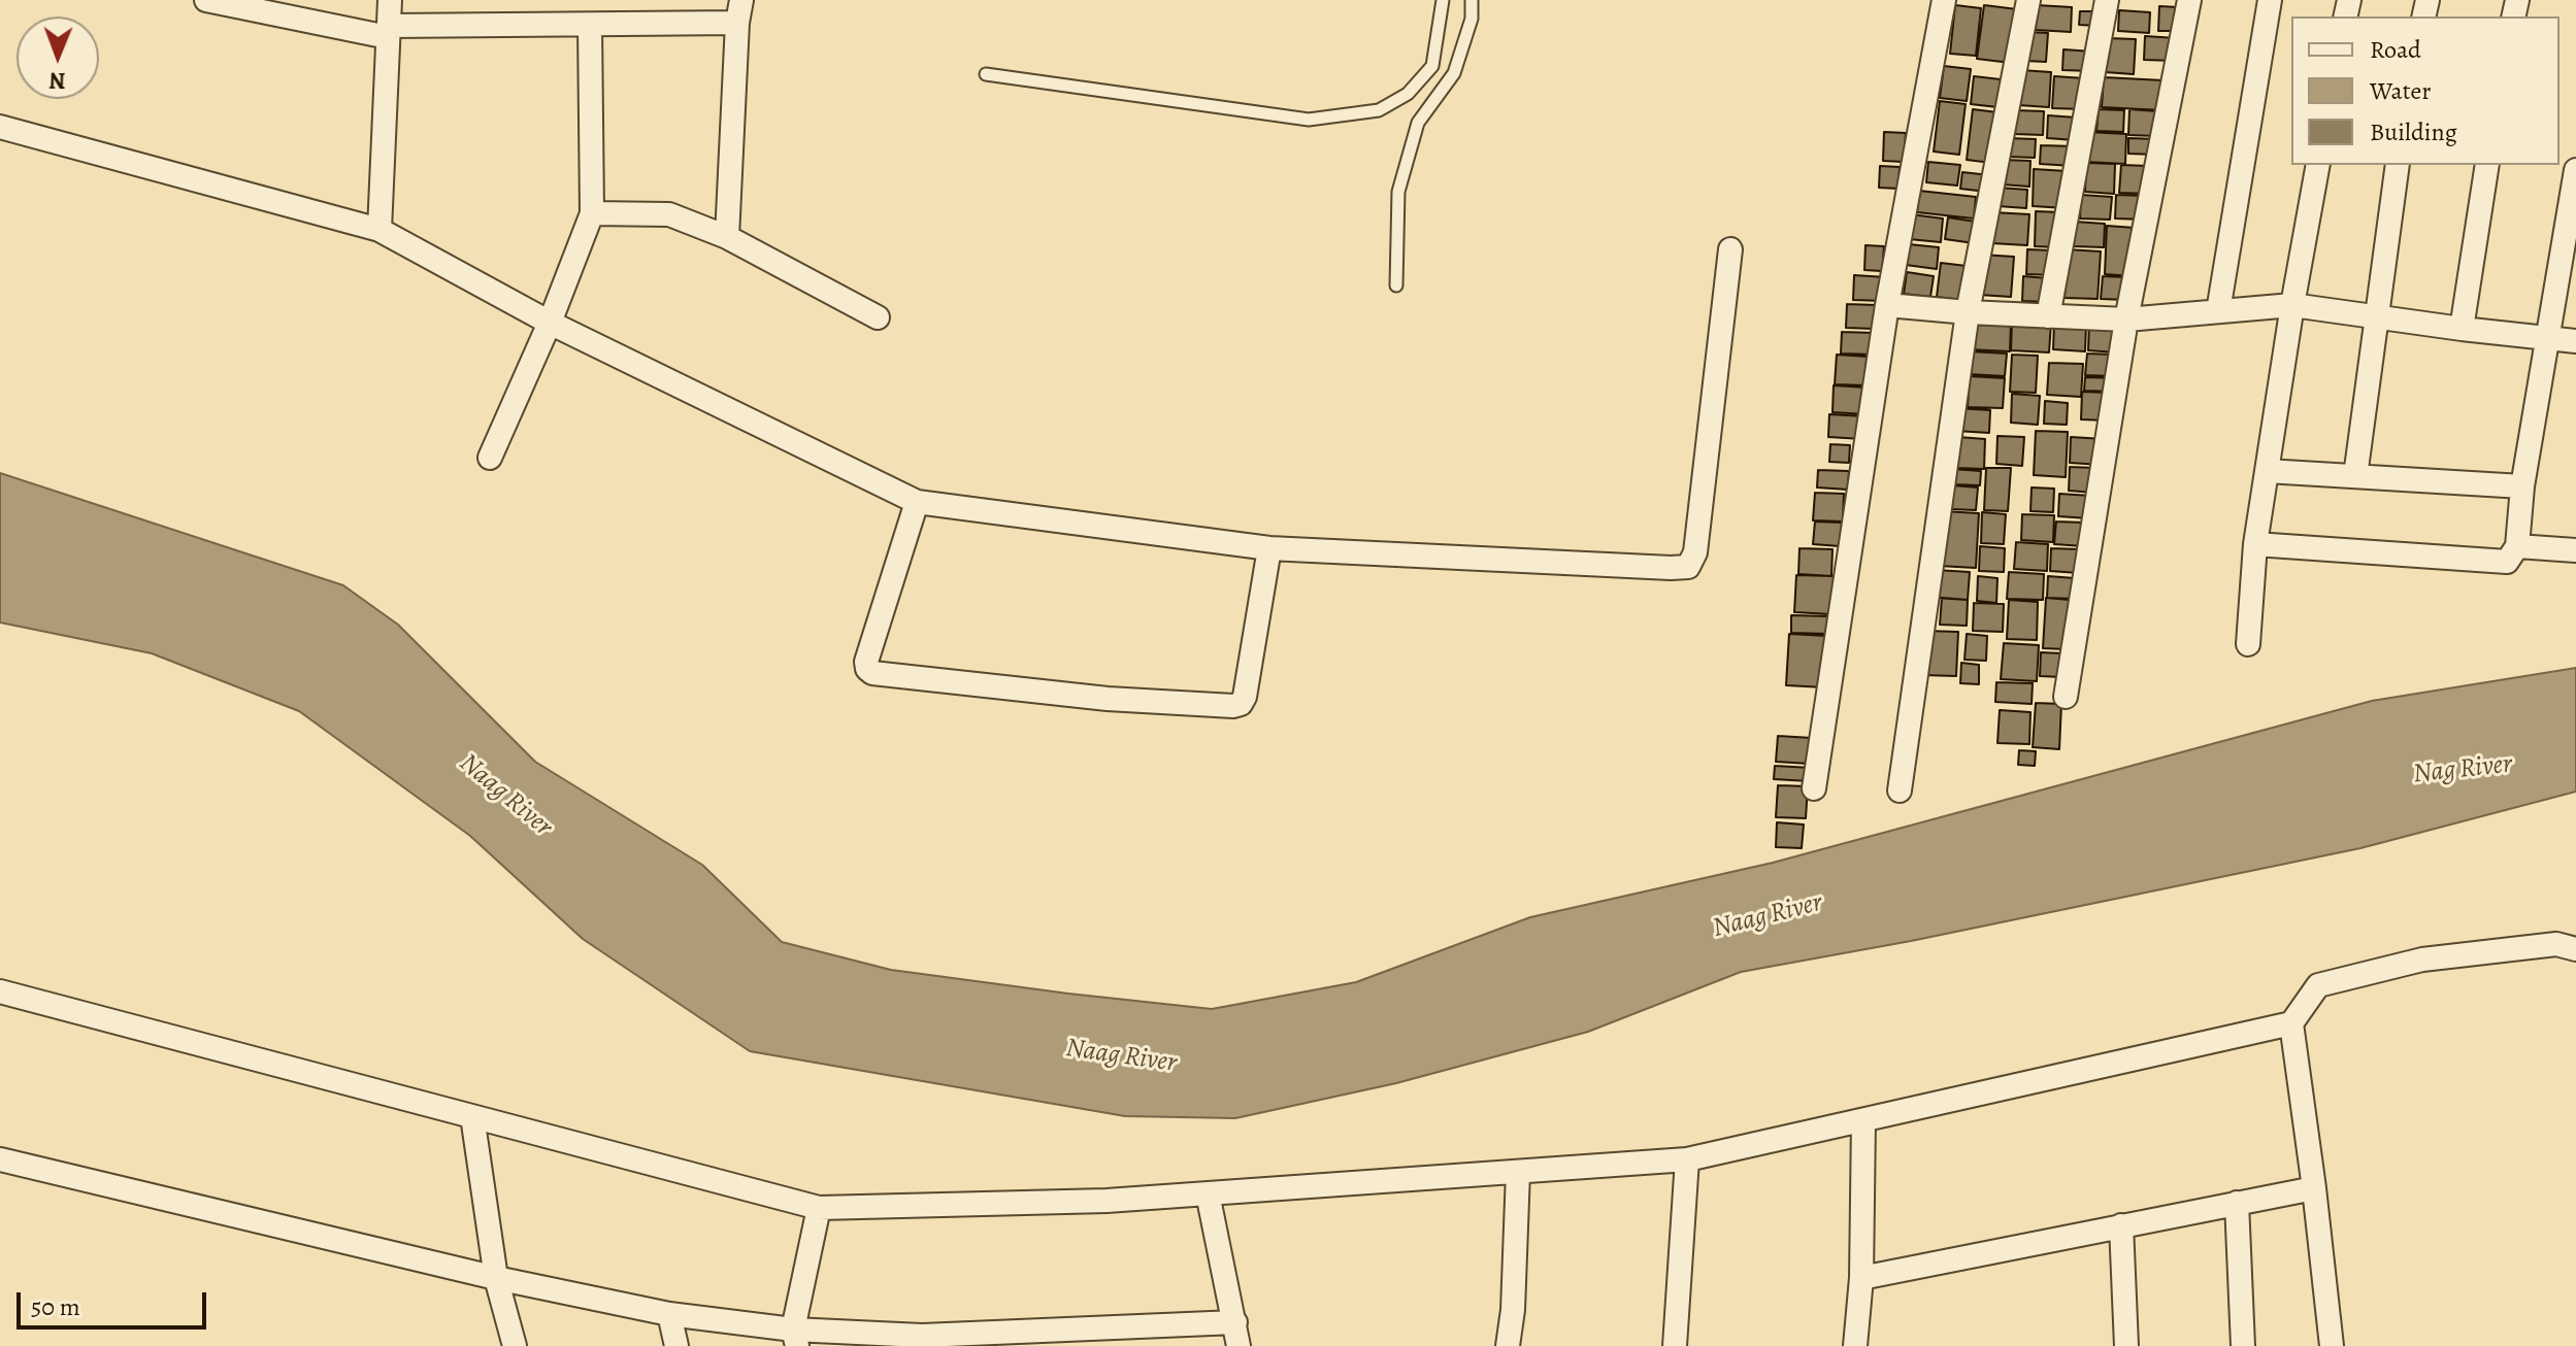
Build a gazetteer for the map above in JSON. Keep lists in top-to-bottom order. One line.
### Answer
{"water":["Nag River","Naag River"],"legend":["Road","Water","Building"],"scale_bar":"50 m","north":"bottom"}
